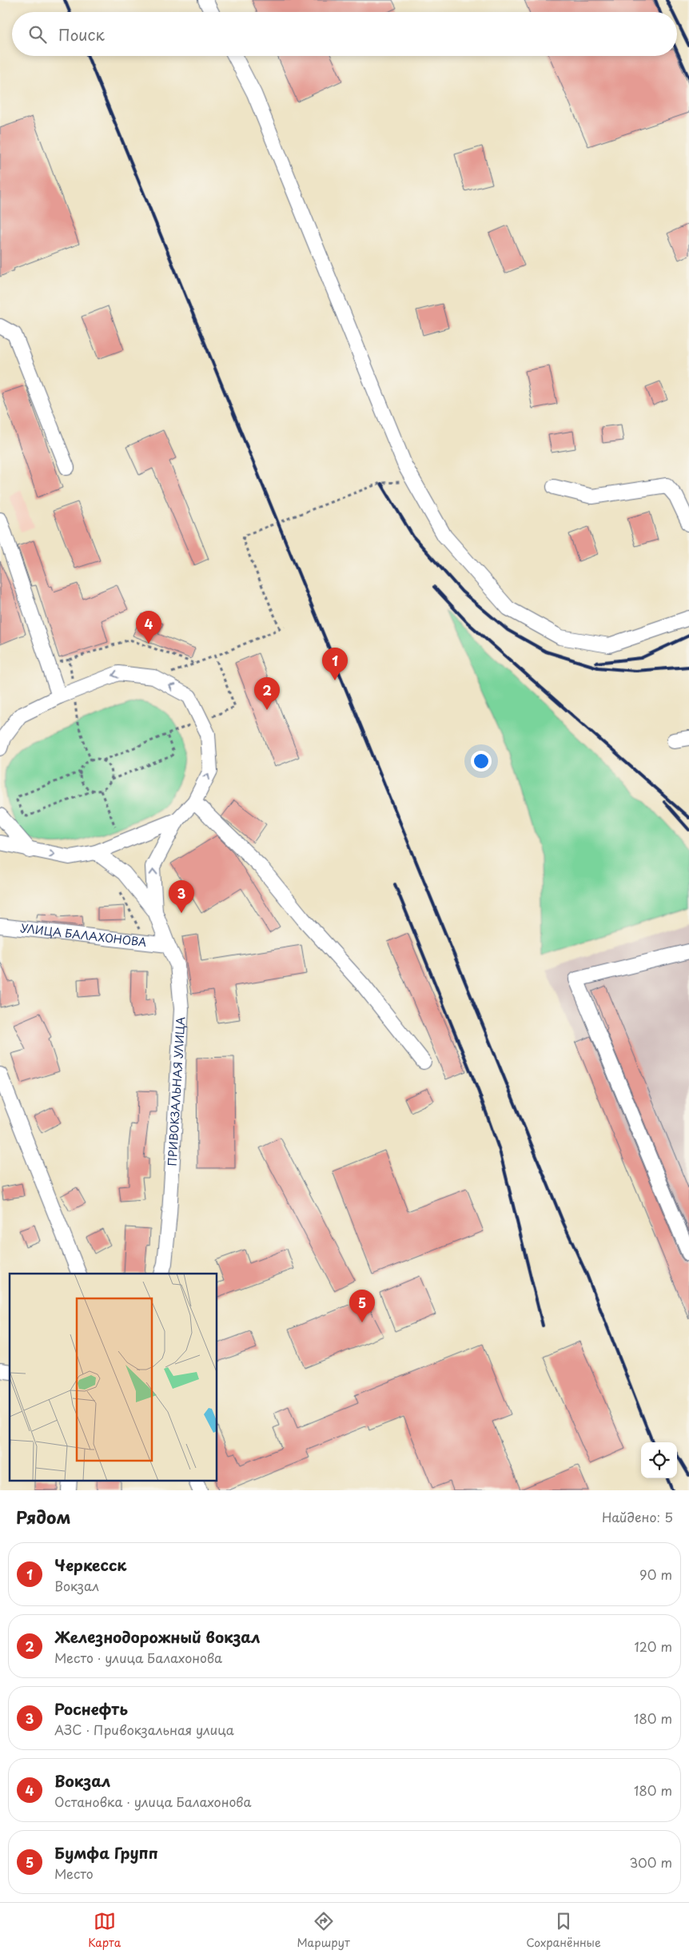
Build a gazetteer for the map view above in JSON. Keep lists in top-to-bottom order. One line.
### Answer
{"streets":{"street":["УЛИЦА БАЛАХОНОВА","ПРИВОКЗАЛЬНАЯ УЛИЦА"]},"crossings":[["УЛИЦА БАЛАХОНОВА","ПРИВОКЗАЛЬНАЯ УЛИЦА"]],"page":{"search":"Поиск","pins":["4","1","2","3","5"],"heading":["Рядом","Найдено: 5"],"list":[{"mark":"1","name":"Черкесск","note":"Вокзал","value":"90 m"},{"mark":"2","name":"Железнодорожный вокзал","note":"Место · улица Балахонова","value":"120 m"},{"mark":"3","name":"Роснефть","note":"АЗС · Привокзальная улица","value":"180 m"},{"mark":"4","name":"Вокзал","note":"Остановка · улица Балахонова","value":"180 m"},{"mark":"5","name":"Бумфа Групп","note":"Место","value":"300 m"}],"nav":["Карта","Маршрут","Сохранённые"]}}
